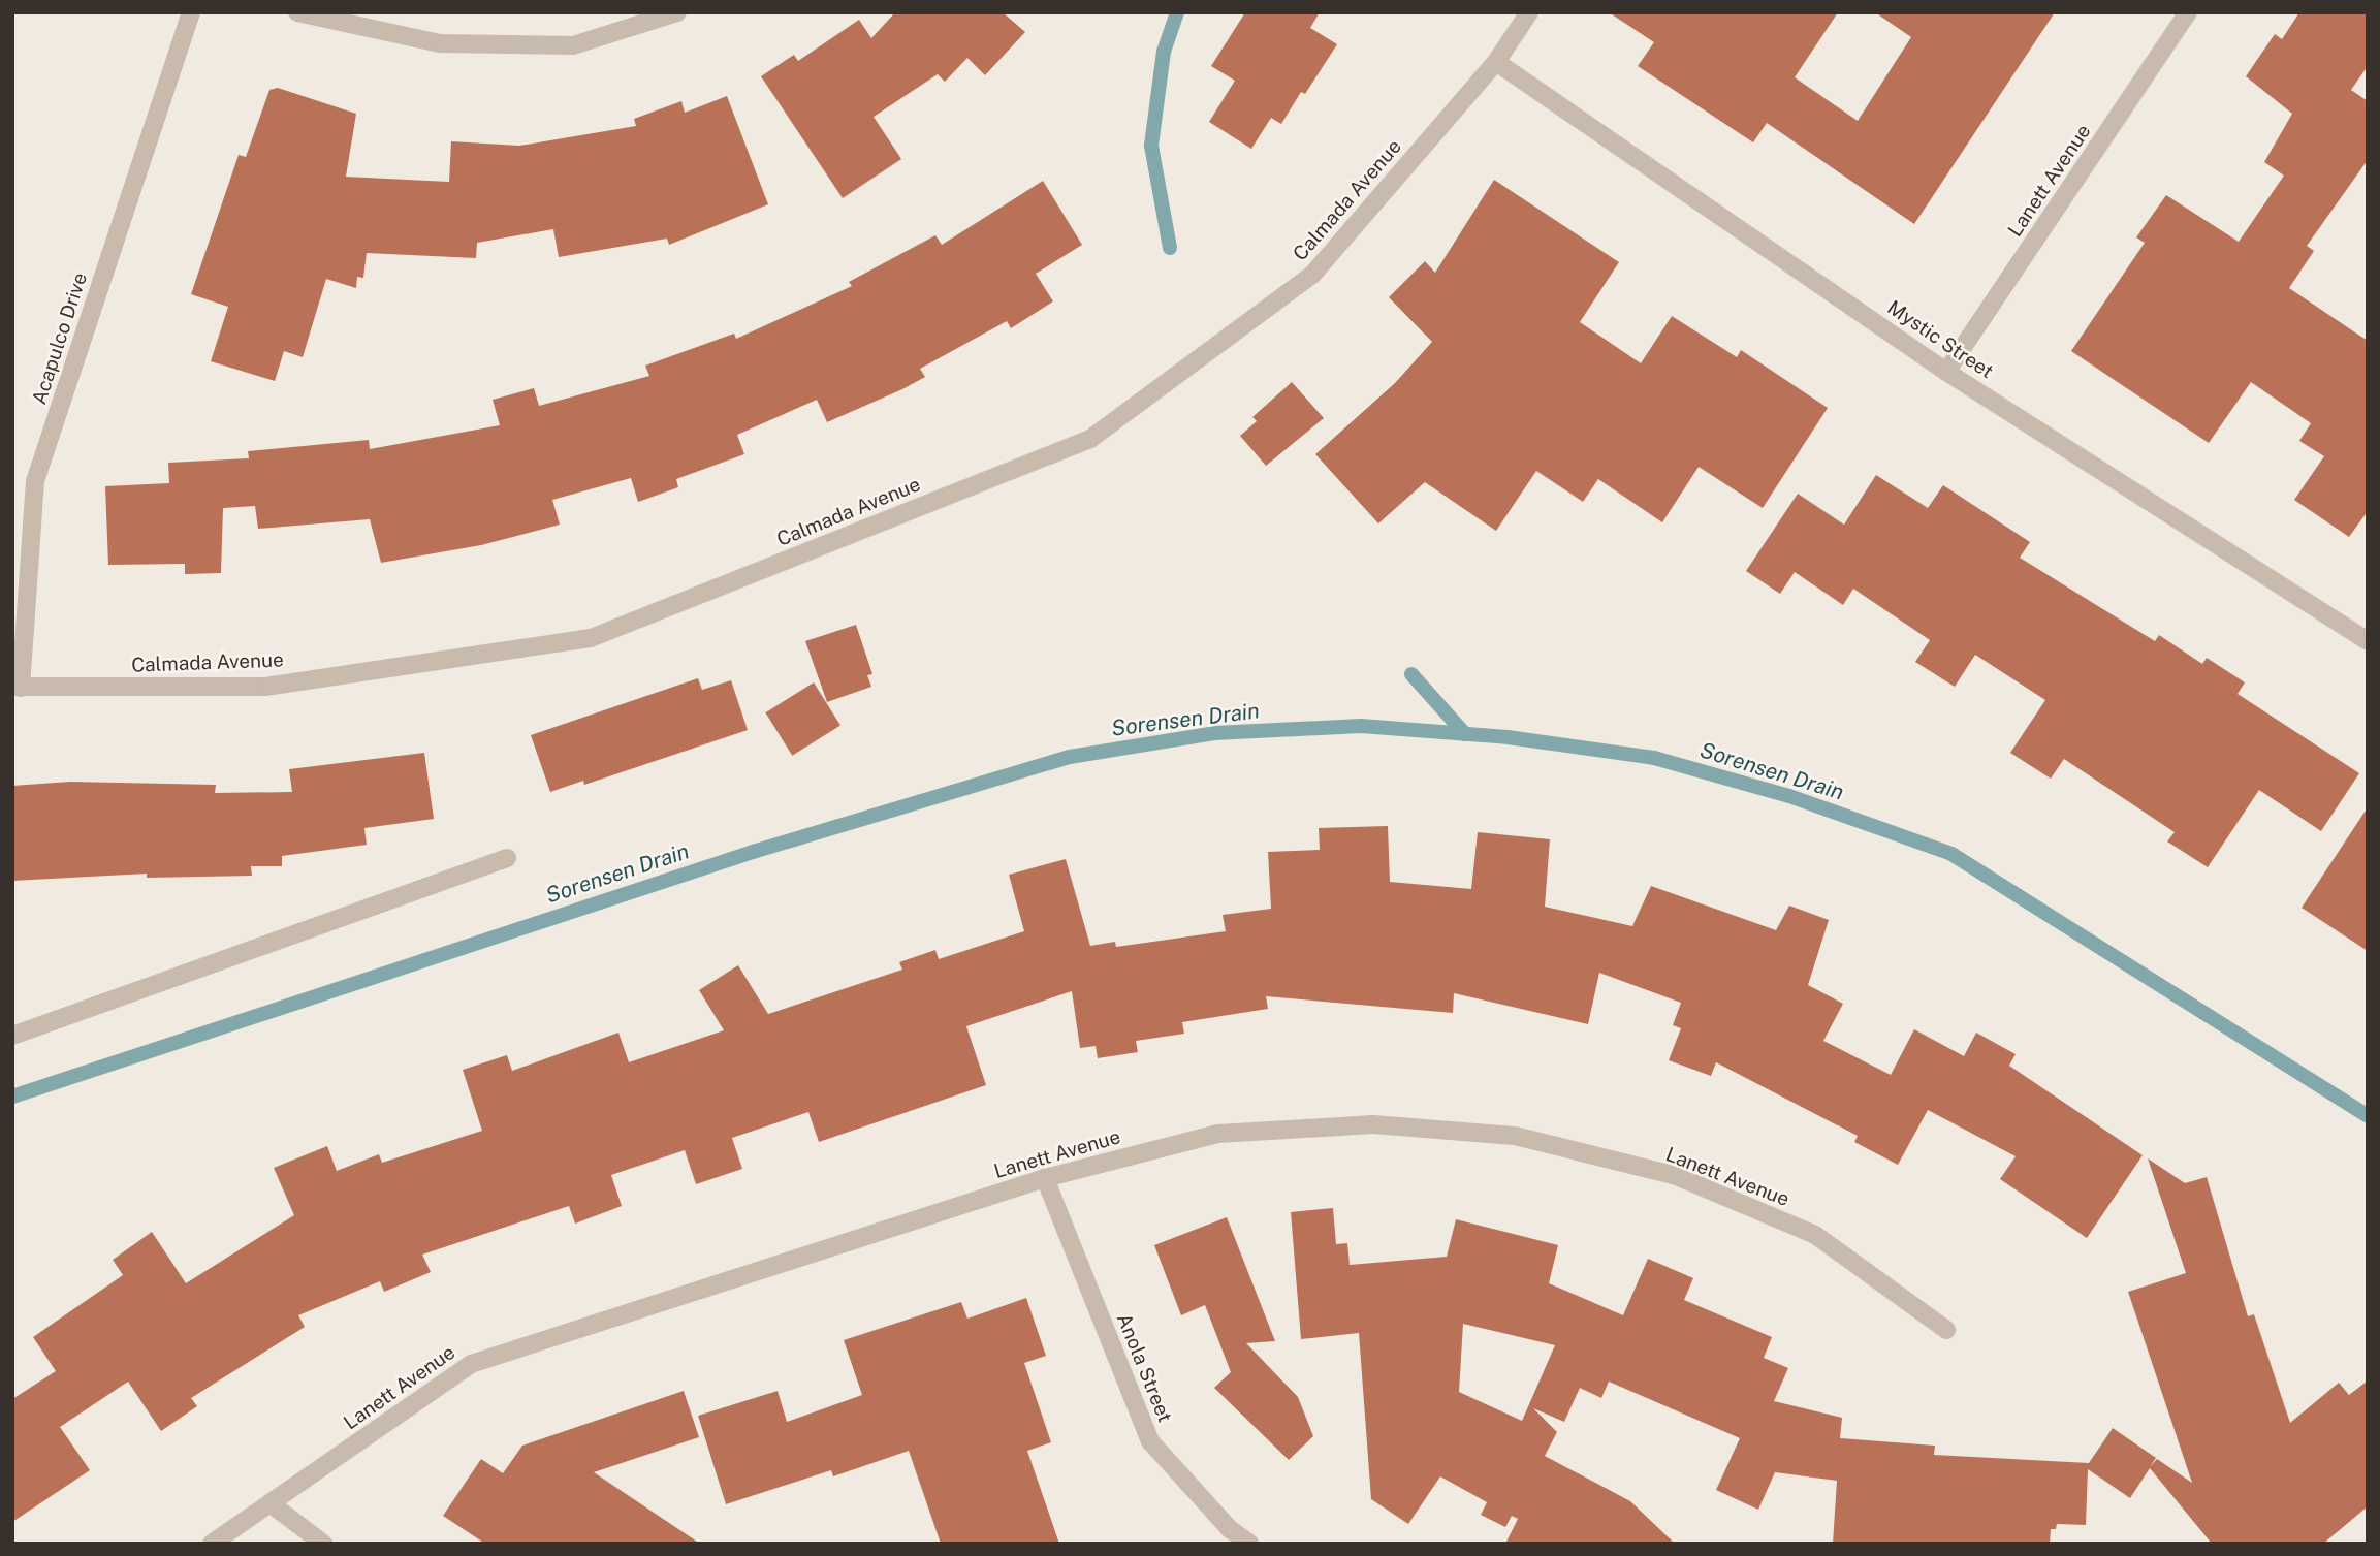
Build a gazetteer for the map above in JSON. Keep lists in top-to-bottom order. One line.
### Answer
{"streets":{"street":["Lanett Avenue","Calmada Avenue","Acapulco Drive","Mystic Street","Anola Street"]},"crossings":[["Lanett Avenue","Mystic Street"],["Lanett Avenue","Anola Street"],["Calmada Avenue","Acapulco Drive"],["Calmada Avenue","Mystic Street"]],"water":["Sorensen Drain"]}
